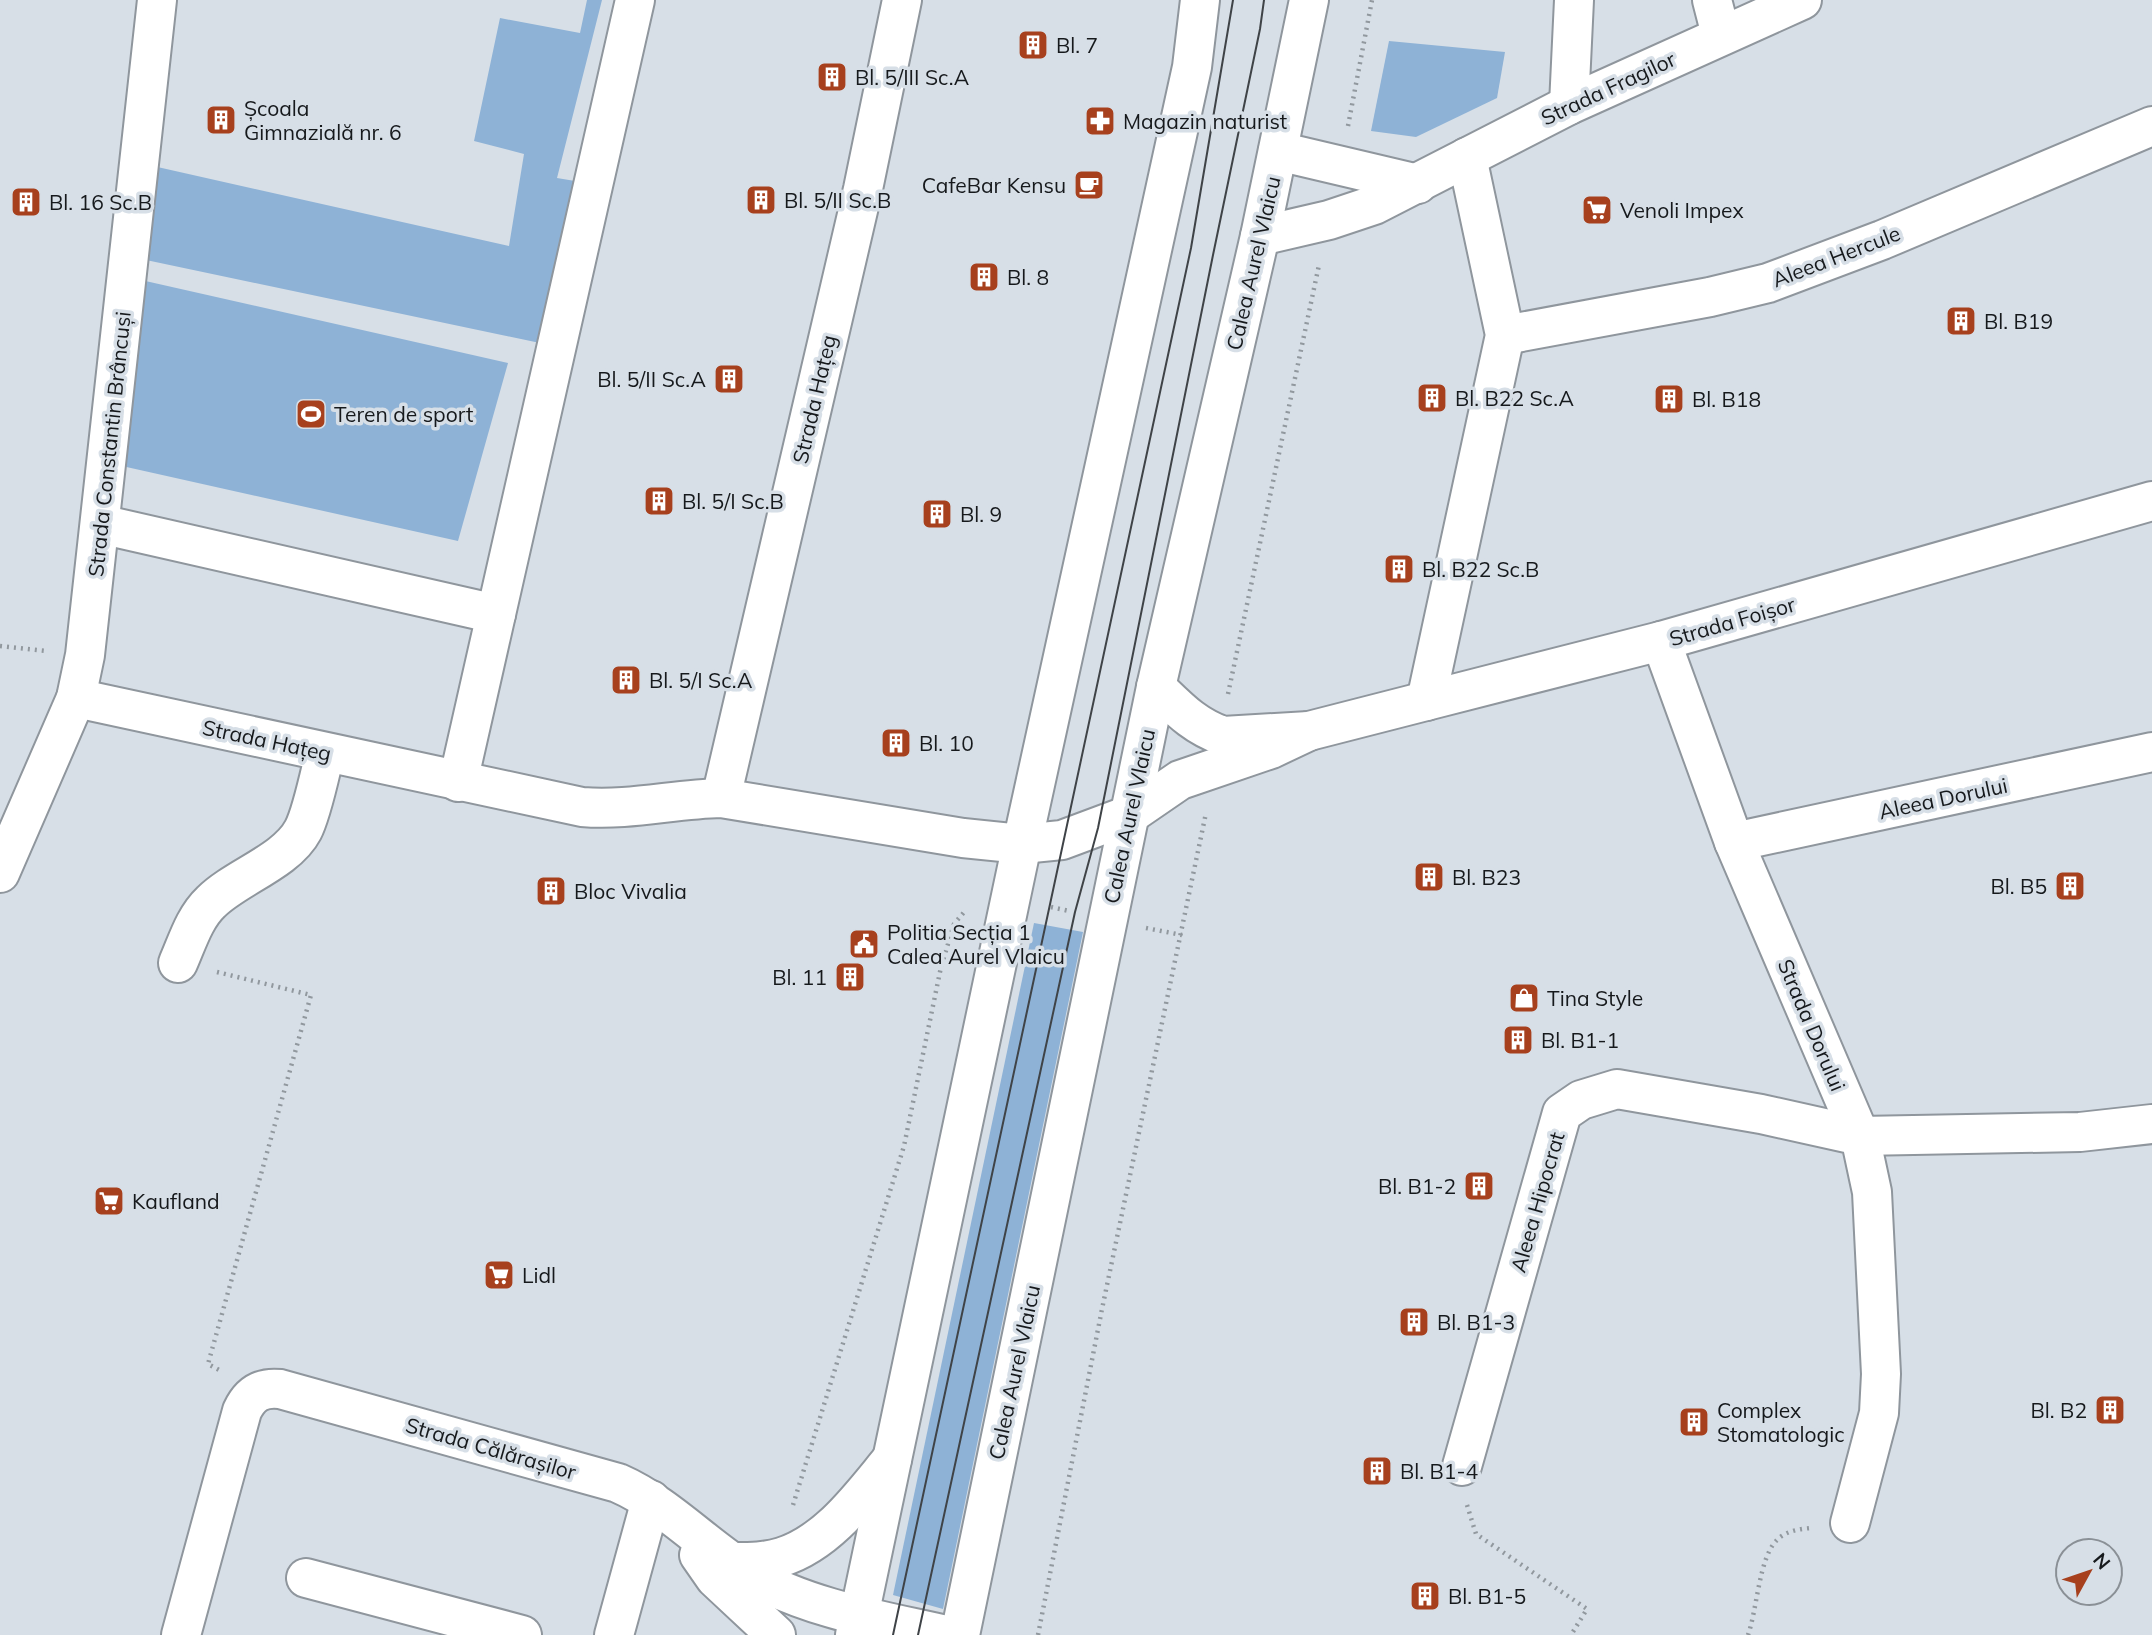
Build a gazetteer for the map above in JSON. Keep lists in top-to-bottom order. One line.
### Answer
{"streets":{"street":["Strada Fragilor","Aleea Hercule","Calea Aurel Vlaicu","Strada Hațeg","Strada Constantin Brâncuși","Strada Foișor","Aleea Dorului","Strada Dorului","Aleea Hipocrat","Strada Călărașilor"]},"crossings":[["Strada Fragilor","Calea Aurel Vlaicu"],["Calea Aurel Vlaicu","Strada Hațeg"],["Calea Aurel Vlaicu","Strada Foișor"],["Strada Hațeg","Strada Constantin Brâncuși"],["Strada Hațeg","Strada Foișor"],["Strada Foișor","Strada Dorului"],["Aleea Dorului","Strada Dorului"],["Strada Dorului","Aleea Hipocrat"]],"places":{"building":["Bl. 7","Bl. 5/III Sc.A","Școala Gimnazială nr. 6","Bl. 5/II Sc.B","Bl. 16 Sc.B","Bl. 8","Bl. B19","Bl. 5/II Sc.A","Bl. B22 Sc.A","Bl. B18","Bl. 5/I Sc.B","Bl. 9","Bl. B22 Sc.B","Bl. 5/I Sc.A","Bl. 10","Bl. B23","Bl. B5","Bloc Vivalia","Bl. 11","Bl. B1-1","Bl. B1-2","Bl. B1-3","Bl. B2","Complex Stomatologic","Bl. B1-4","Bl. B1-5"],"pharmacy":["Magazin naturist"],"cafe":["CafeBar Kensu"],"supermarket":["Venoli Impex","Kaufland","Lidl"],"sports":["Teren de sport"],"public building":["Politia Secția 1 Calea Aurel Vlaicu"],"shop":["Tina Style"]},"north":"top right"}
